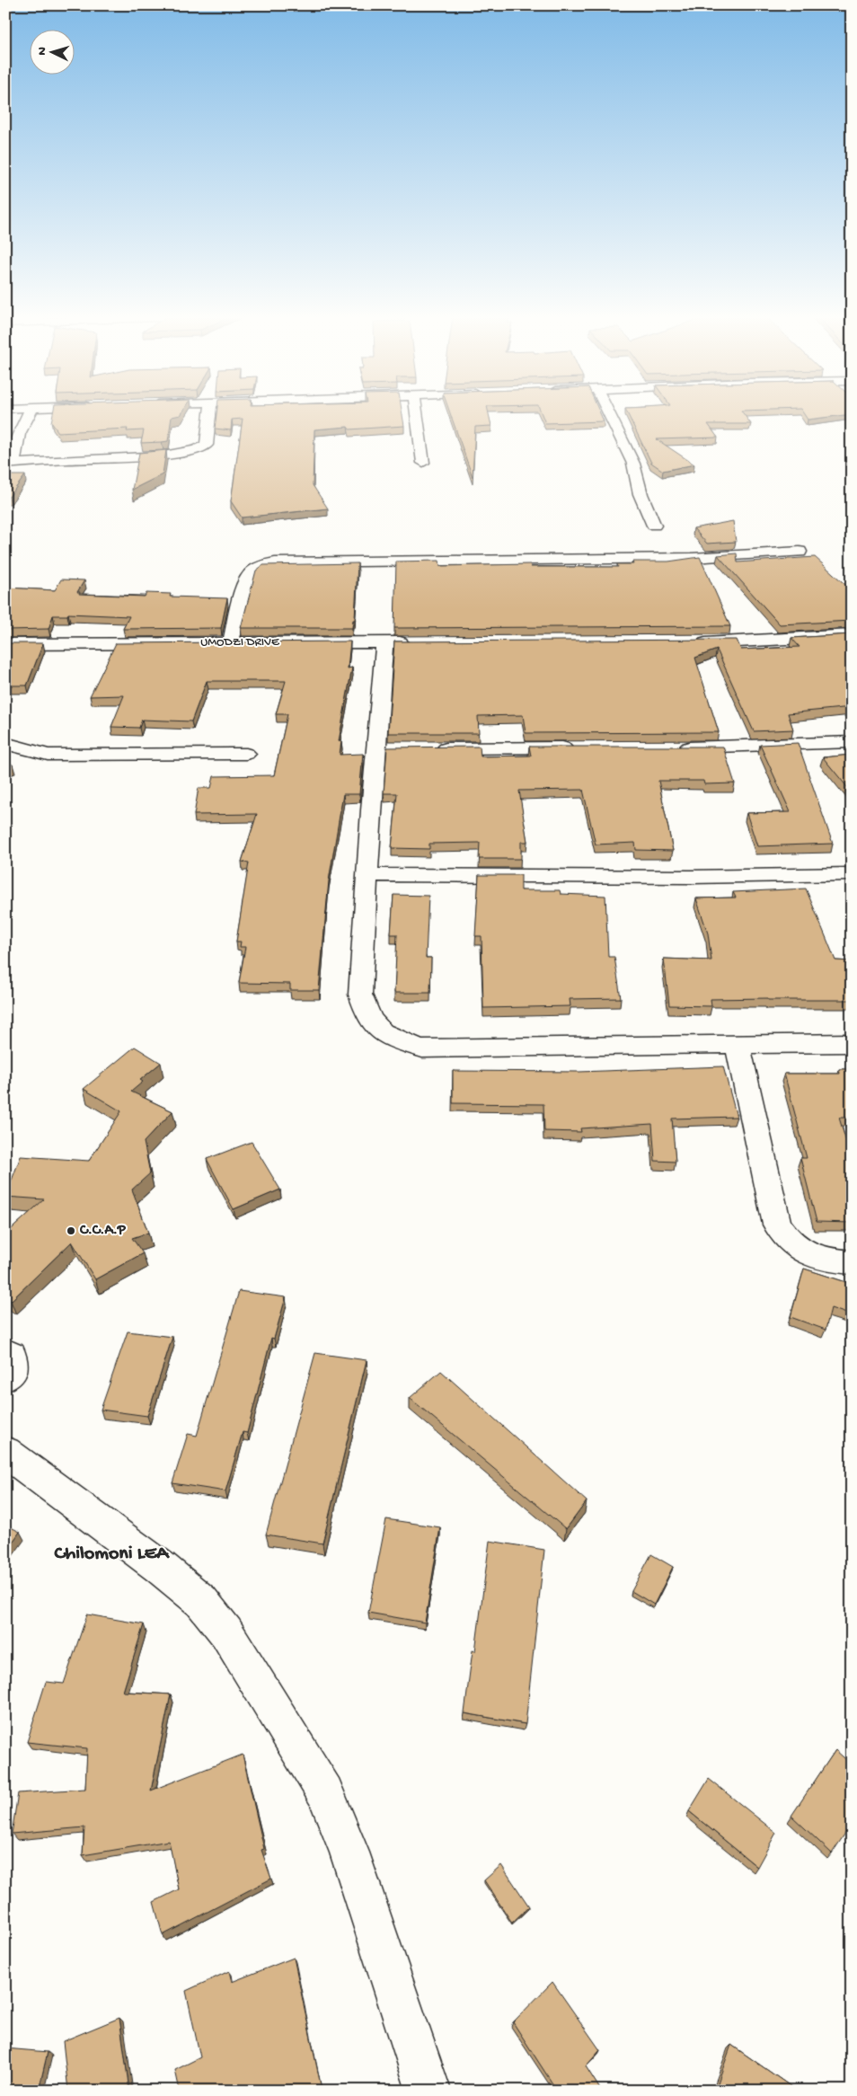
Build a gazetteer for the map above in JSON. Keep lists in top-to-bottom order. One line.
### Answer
{"streets":{"street":["UMODZI DRIVE"]},"districts":["Chilomoni LEA"],"places":["C.C.A.P"],"north":"left"}
